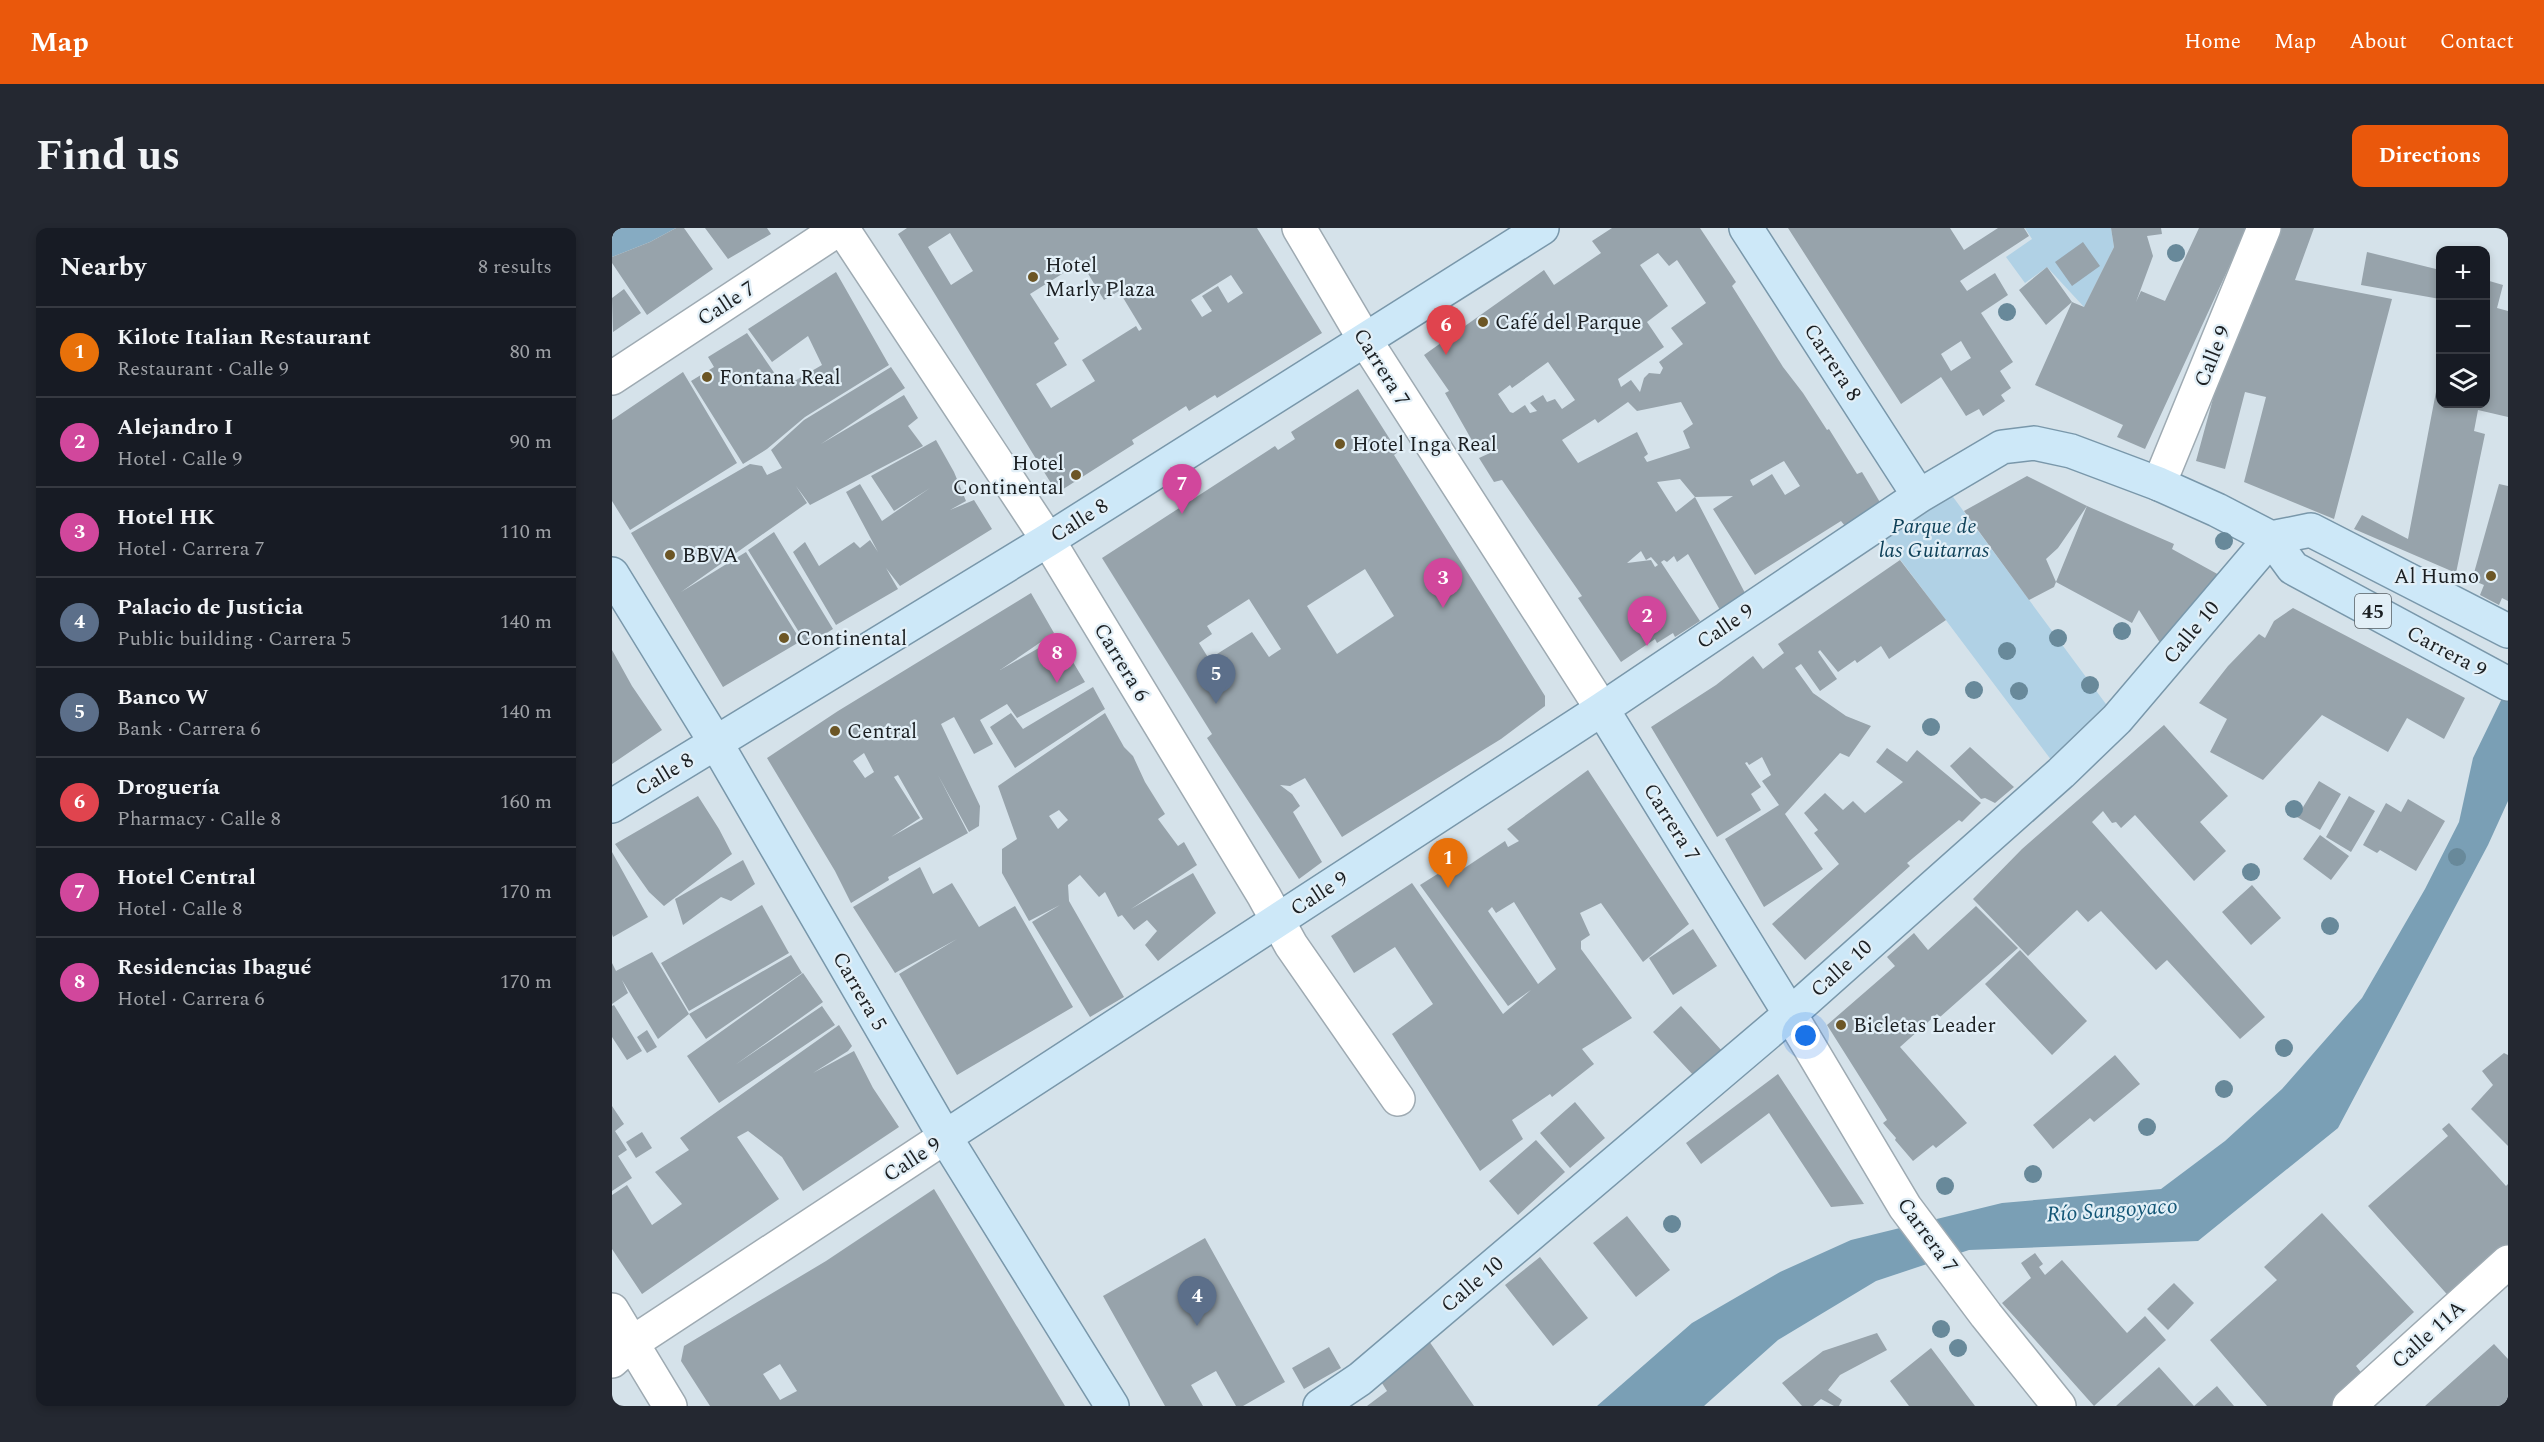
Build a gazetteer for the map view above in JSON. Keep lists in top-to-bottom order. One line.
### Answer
{"streets":{"main road":["Calle 9","Carrera 8","Carrera 7","Calle 8","45","Calle 10","Carrera 9","Carrera 5"],"street":["Calle 7","Carrera 6","Calle 11A"]},"crossings":[["Calle 7","Carrera 6"],["Calle 9","Carrera 8"],["Calle 9","Carrera 7"],["Calle 9","Carrera 9"],["Calle 9","Carrera 6"],["Calle 9","Carrera 5"],["Carrera 7","Calle 8"],["Carrera 7","Calle 10"],["Calle 8","Carrera 6"],["Calle 8","Carrera 5"],["45","Calle 10"],["45","Carrera 9"],["Calle 10","Carrera 9"]],"water":["Río Sangoyaco"],"parks":["Parque de las Guitarras"],"places":["Hotel Marly Plaza","Café del Parque","Fontana Real","Hotel Inga Real","Hotel Continental","BBVA","Al Humo","Continental","Central","Bicletas Leader"],"page":{"header":"Map","nav":["Home","Map","About","Contact"],"title":"Find us","buttons":"Directions","heading":["Nearby","8 results"],"map_buttons":["+","−"],"pins":["6","7","3","2","8","5","1","4"],"list":[{"mark":"1","name":"Kilote Italian Restaurant","note":"Restaurant · Calle 9","value":"80 m"},{"mark":"2","name":"Alejandro I","note":"Hotel · Calle 9","value":"90 m"},{"mark":"3","name":"Hotel HK","note":"Hotel · Carrera 7","value":"110 m"},{"mark":"4","name":"Palacio de Justicia","note":"Public building · Carrera 5","value":"140 m"},{"mark":"5","name":"Banco W","note":"Bank · Carrera 6","value":"140 m"},{"mark":"6","name":"Droguería","note":"Pharmacy · Calle 8","value":"160 m"},{"mark":"7","name":"Hotel Central","note":"Hotel · Calle 8","value":"170 m"},{"mark":"8","name":"Residencias Ibagué","note":"Hotel · Carrera 6","value":"170 m"}]}}
